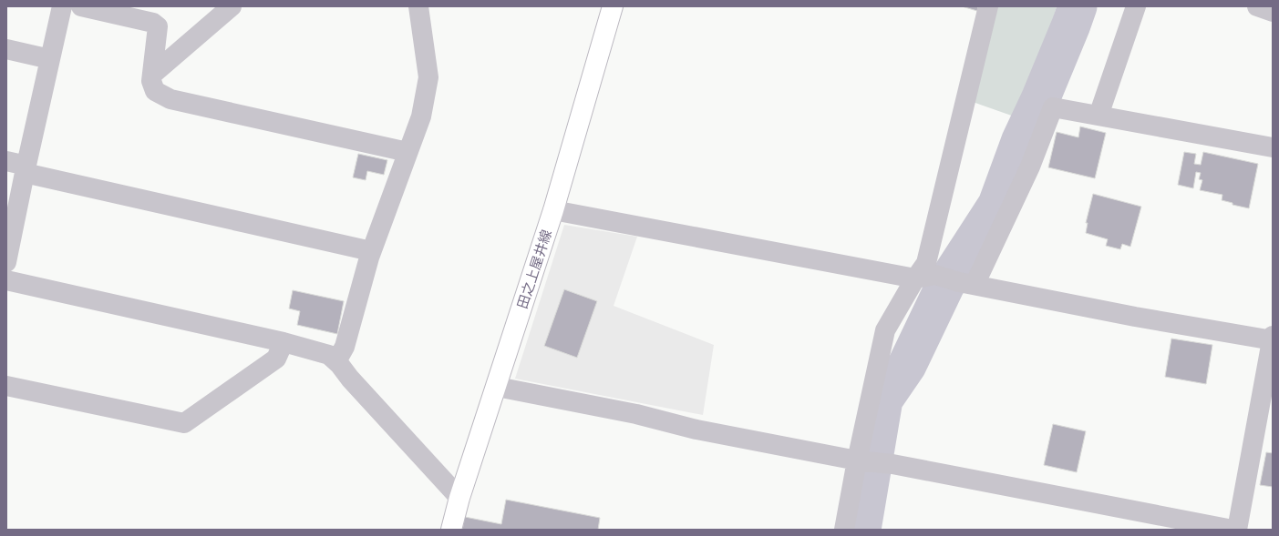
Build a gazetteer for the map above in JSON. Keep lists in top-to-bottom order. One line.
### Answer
{"streets":{"main road":["田之上屋井線"]}}
